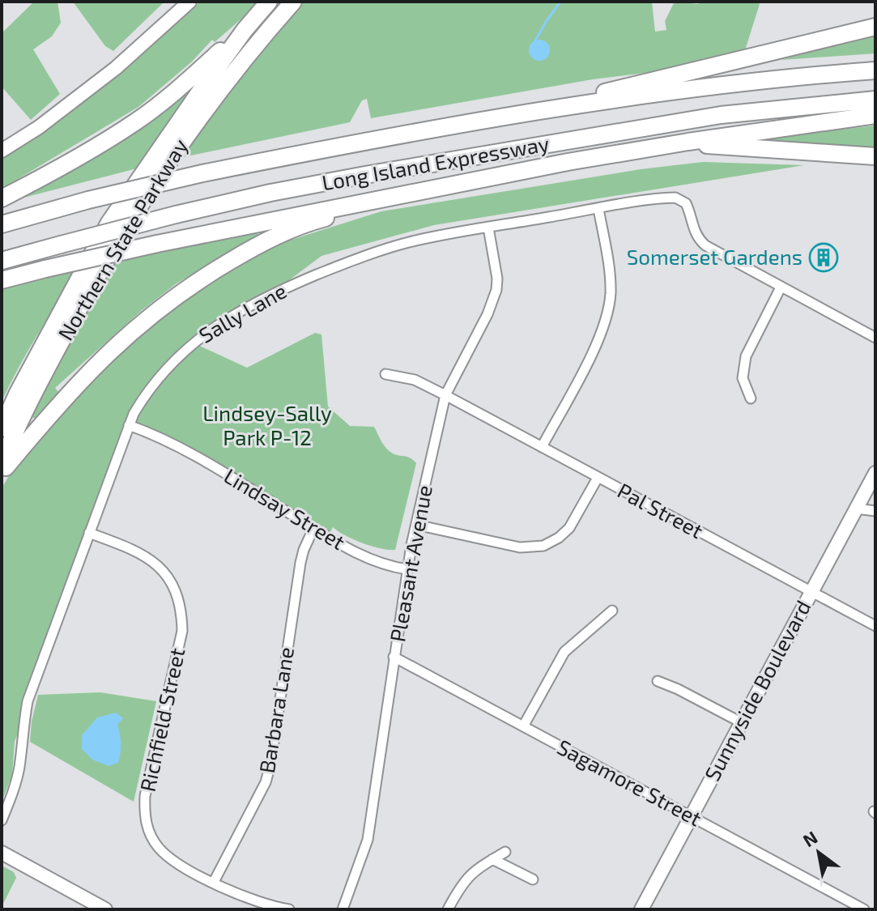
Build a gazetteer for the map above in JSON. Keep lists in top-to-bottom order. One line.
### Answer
{"streets":{"highway":["Long Island Expressway","Northern State Parkway"],"main road":["Sunnyside Boulevard"],"street":["Sally Lane","Lindsay Street","Pal Street","Pleasant Avenue","Barbara Lane","Richfield Street","Sagamore Street"]},"crossings":[["Sally Lane","Lindsay Street"],["Sally Lane","Pleasant Avenue"],["Sally Lane","Richfield Street"],["Lindsay Street","Pleasant Avenue"],["Lindsay Street","Barbara Lane"],["Pal Street","Pleasant Avenue"],["Pal Street","Sunnyside Boulevard"],["Pleasant Avenue","Sagamore Street"],["Sunnyside Boulevard","Sagamore Street"],["Barbara Lane","Richfield Street"]],"parks":["Lindsey-Sally Park P-12"],"places":{"building":["Somerset Gardens"]},"north":"top left"}
